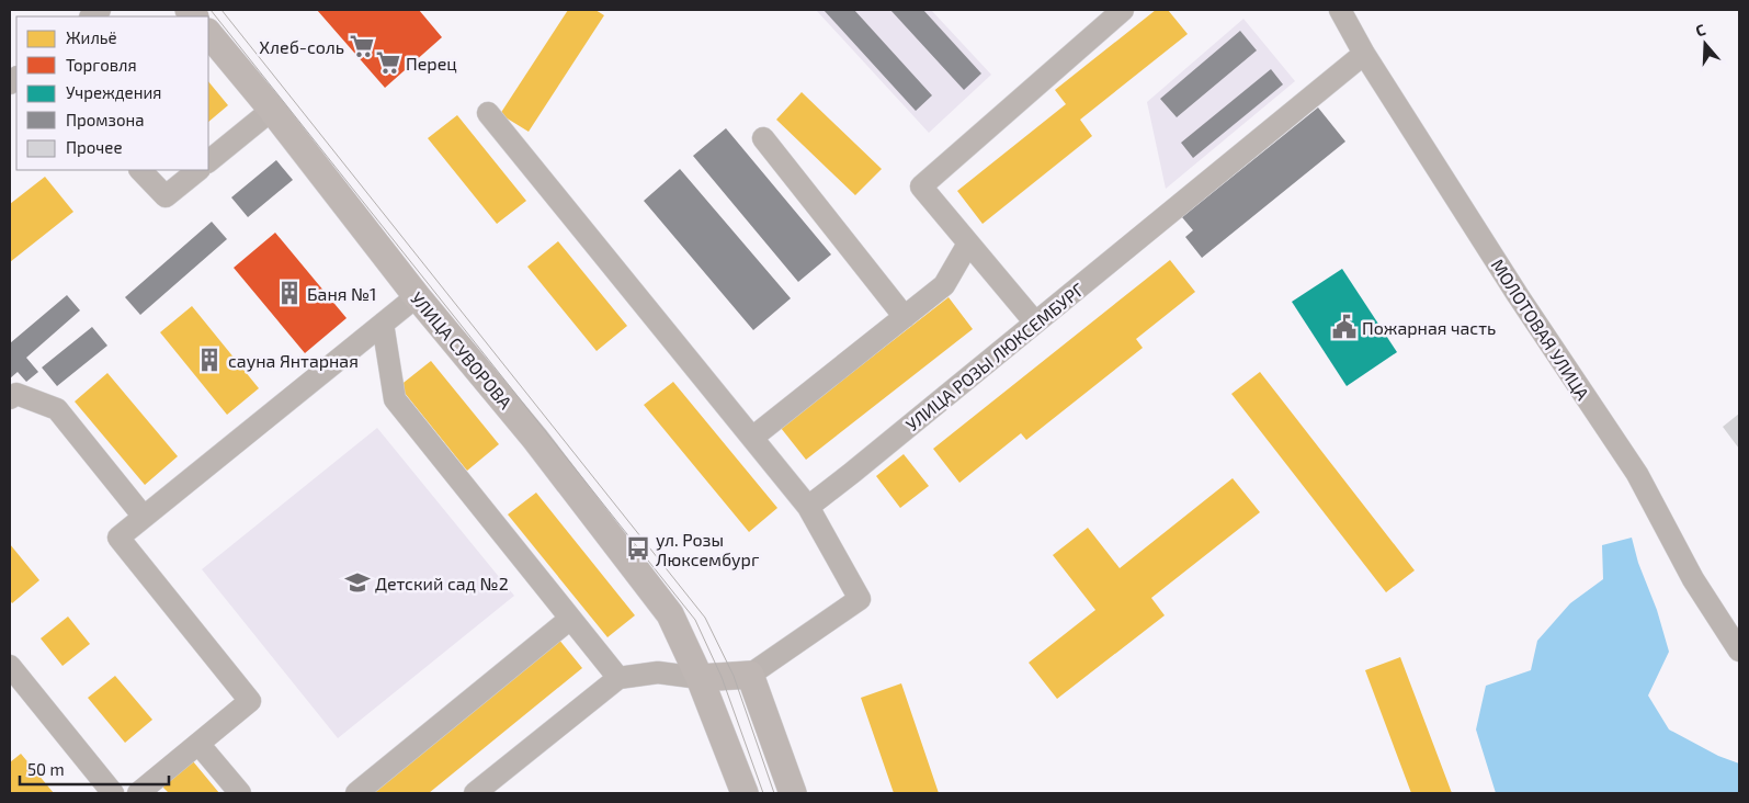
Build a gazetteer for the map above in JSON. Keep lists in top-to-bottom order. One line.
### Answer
{"streets":{"main road":["УЛИЦА СУВОРОВА"],"street":["МОЛОТОВАЯ УЛИЦА","УЛИЦА РОЗЫ ЛЮКСЕМБУРГ"]},"crossings":[["МОЛОТОВАЯ УЛИЦА","УЛИЦА РОЗЫ ЛЮКСЕМБУРГ"]],"places":{"supermarket":["Хлеб-соль","Перец"],"building":["Баня №1","сауна Янтарная"],"public building":["Пожарная часть"],"bus stop":["ул. Розы Люксембург"],"school or university":["Детский сад №2"]},"legend":["Жильё","Торговля","Учреждения","Промзона","Прочее"],"scale_bar":"50 m","north":"top"}
